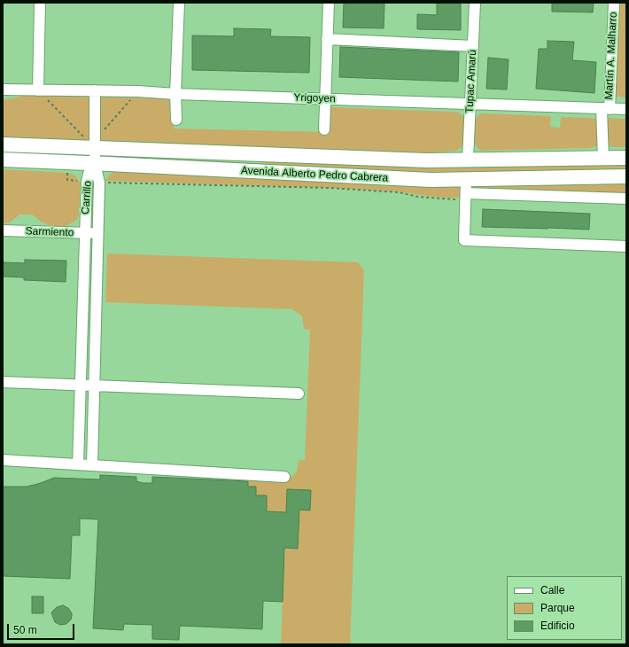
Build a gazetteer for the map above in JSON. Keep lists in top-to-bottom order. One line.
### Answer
{"streets":{"main road":["Avenida Alberto Pedro Cabrera"],"street":["Martín A. Malharro","Tupac Amarú","Yrigoyen","Carrillo","Sarmiento"]},"crossings":[["Martín A. Malharro","Yrigoyen"],["Martín A. Malharro","Avenida Alberto Pedro Cabrera"],["Tupac Amarú","Yrigoyen"],["Tupac Amarú","Avenida Alberto Pedro Cabrera"],["Yrigoyen","Carrillo"],["Avenida Alberto Pedro Cabrera","Carrillo"],["Carrillo","Sarmiento"]],"legend":["Calle","Parque","Edificio"],"scale_bar":"50 m"}
